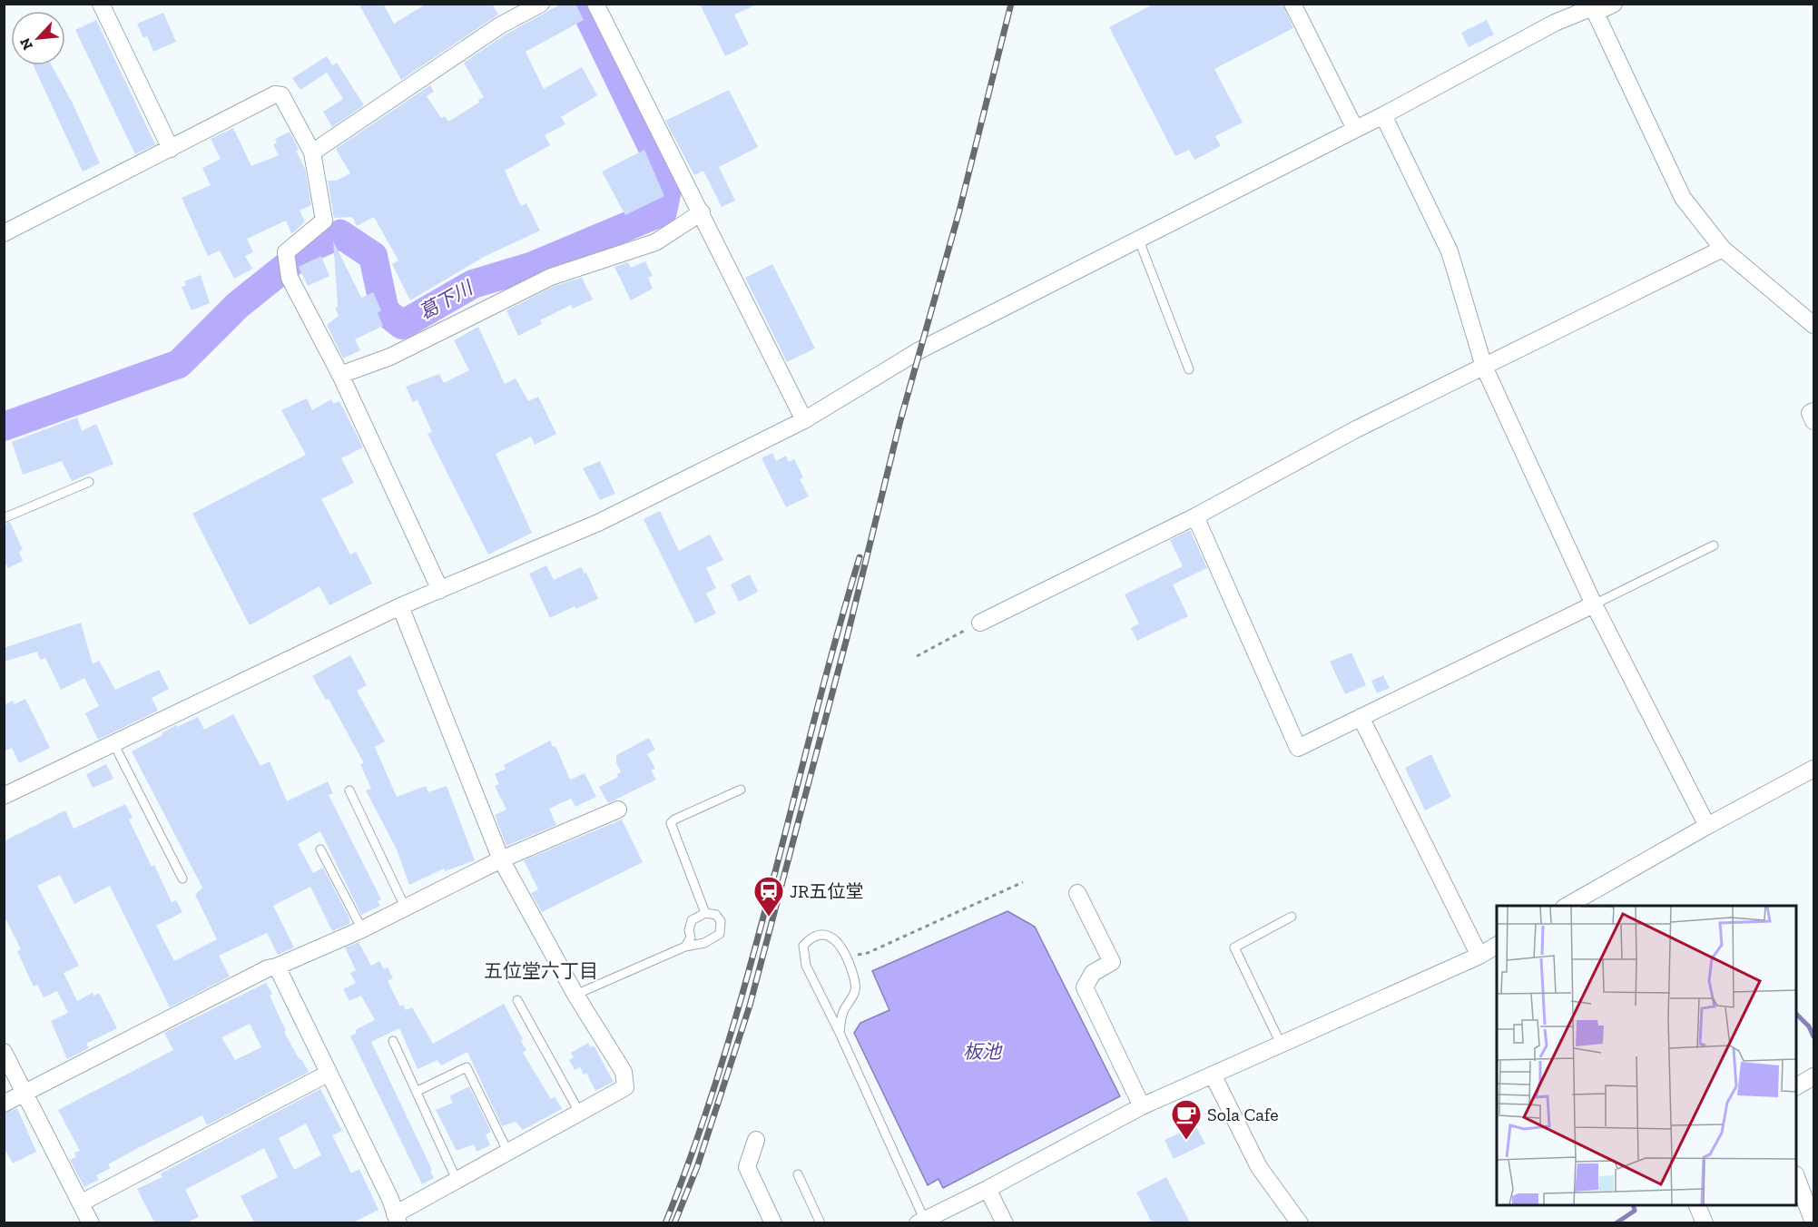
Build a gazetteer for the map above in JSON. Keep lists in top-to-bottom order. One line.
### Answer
{"districts":["五位堂六丁目"],"water":["葛下川","板池"],"places":{"station":["JR五位堂"],"cafe":["Sola Cafe"]},"north":"bottom left"}
